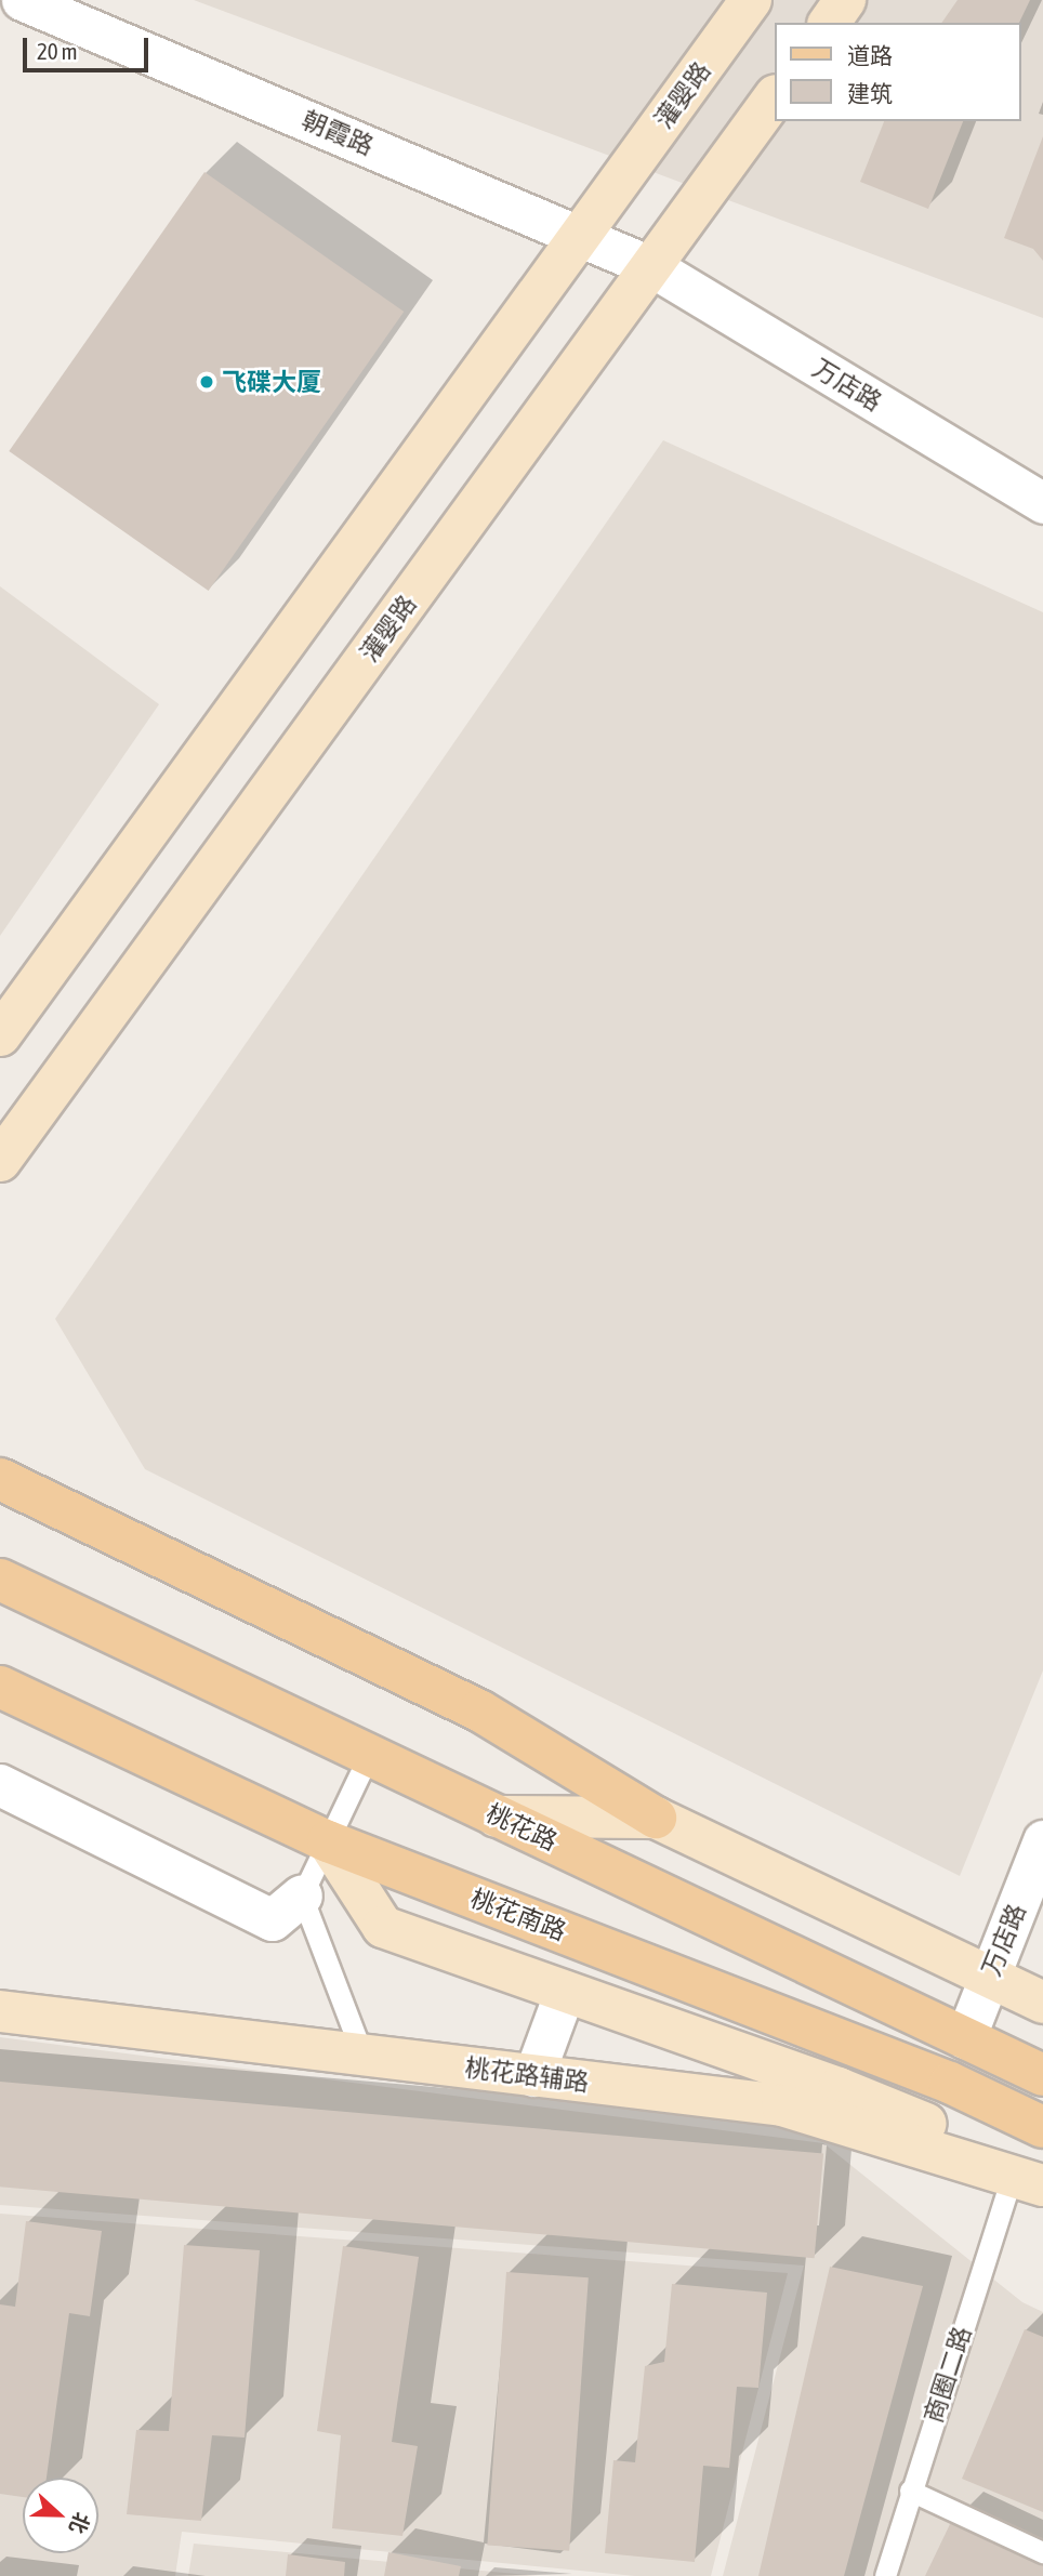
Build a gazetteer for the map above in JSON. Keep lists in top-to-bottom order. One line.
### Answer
{"streets":{"main road":["灌婴路","桃花路","桃花南路","桃花路辅路"],"street":["朝霞路","万店路"],"lane":["商圈二路"]},"crossings":[["灌婴路","朝霞路"],["灌婴路","万店路"],["朝霞路","万店路"],["万店路","桃花路"],["桃花路辅路","商圈二路"]],"places":["飞碟大厦"],"legend":["道路","建筑"],"scale_bar":"20 m","north":"right"}
